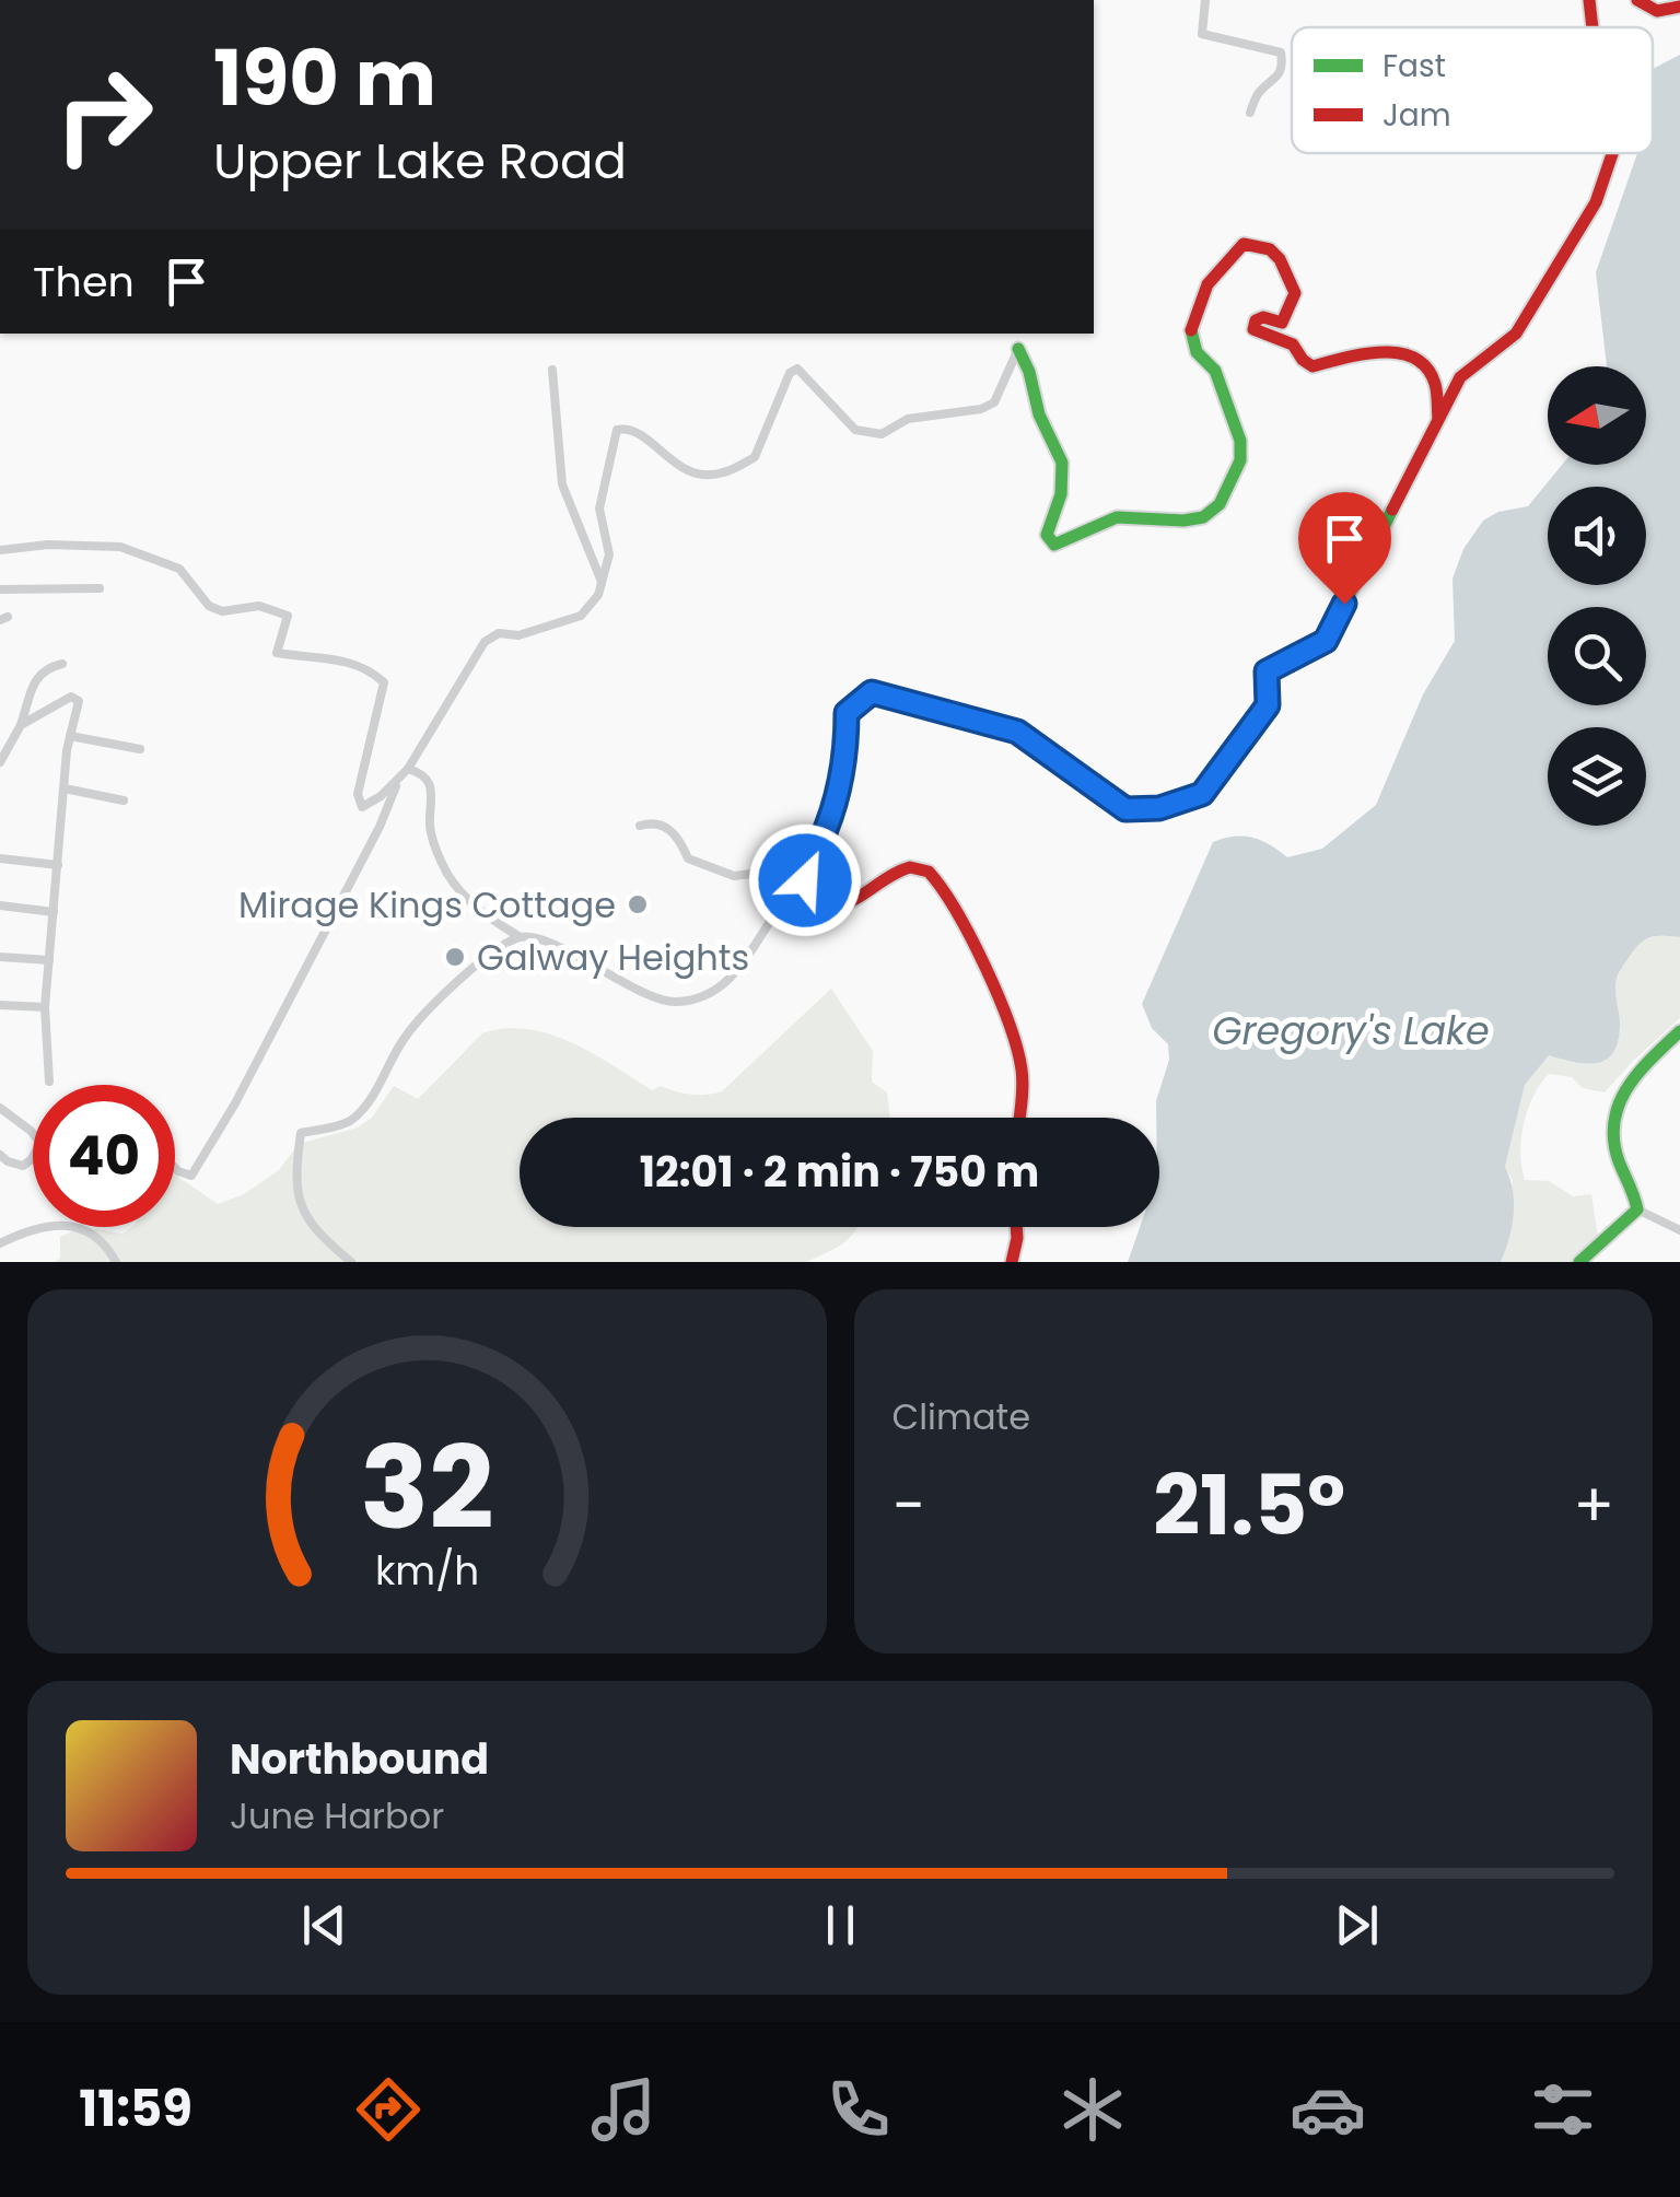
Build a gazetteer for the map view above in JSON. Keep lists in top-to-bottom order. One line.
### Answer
{"water":["Gregory's Lake"],"places":["Mirage Kings Cottage","Galway Heights"],"legend":["Fast","Jam"],"north":"left","page":{"turn":["190 m","Upper Lake Road"],"then":"Then","limit":"40","trip":"12:01 · 2 min · 750 m","tile":"Climate","heat":["−","21.5°","+"],"song":["Northbound","June Harbor"],"tabs":"11:59","gauge":["32","km/h"]}}
